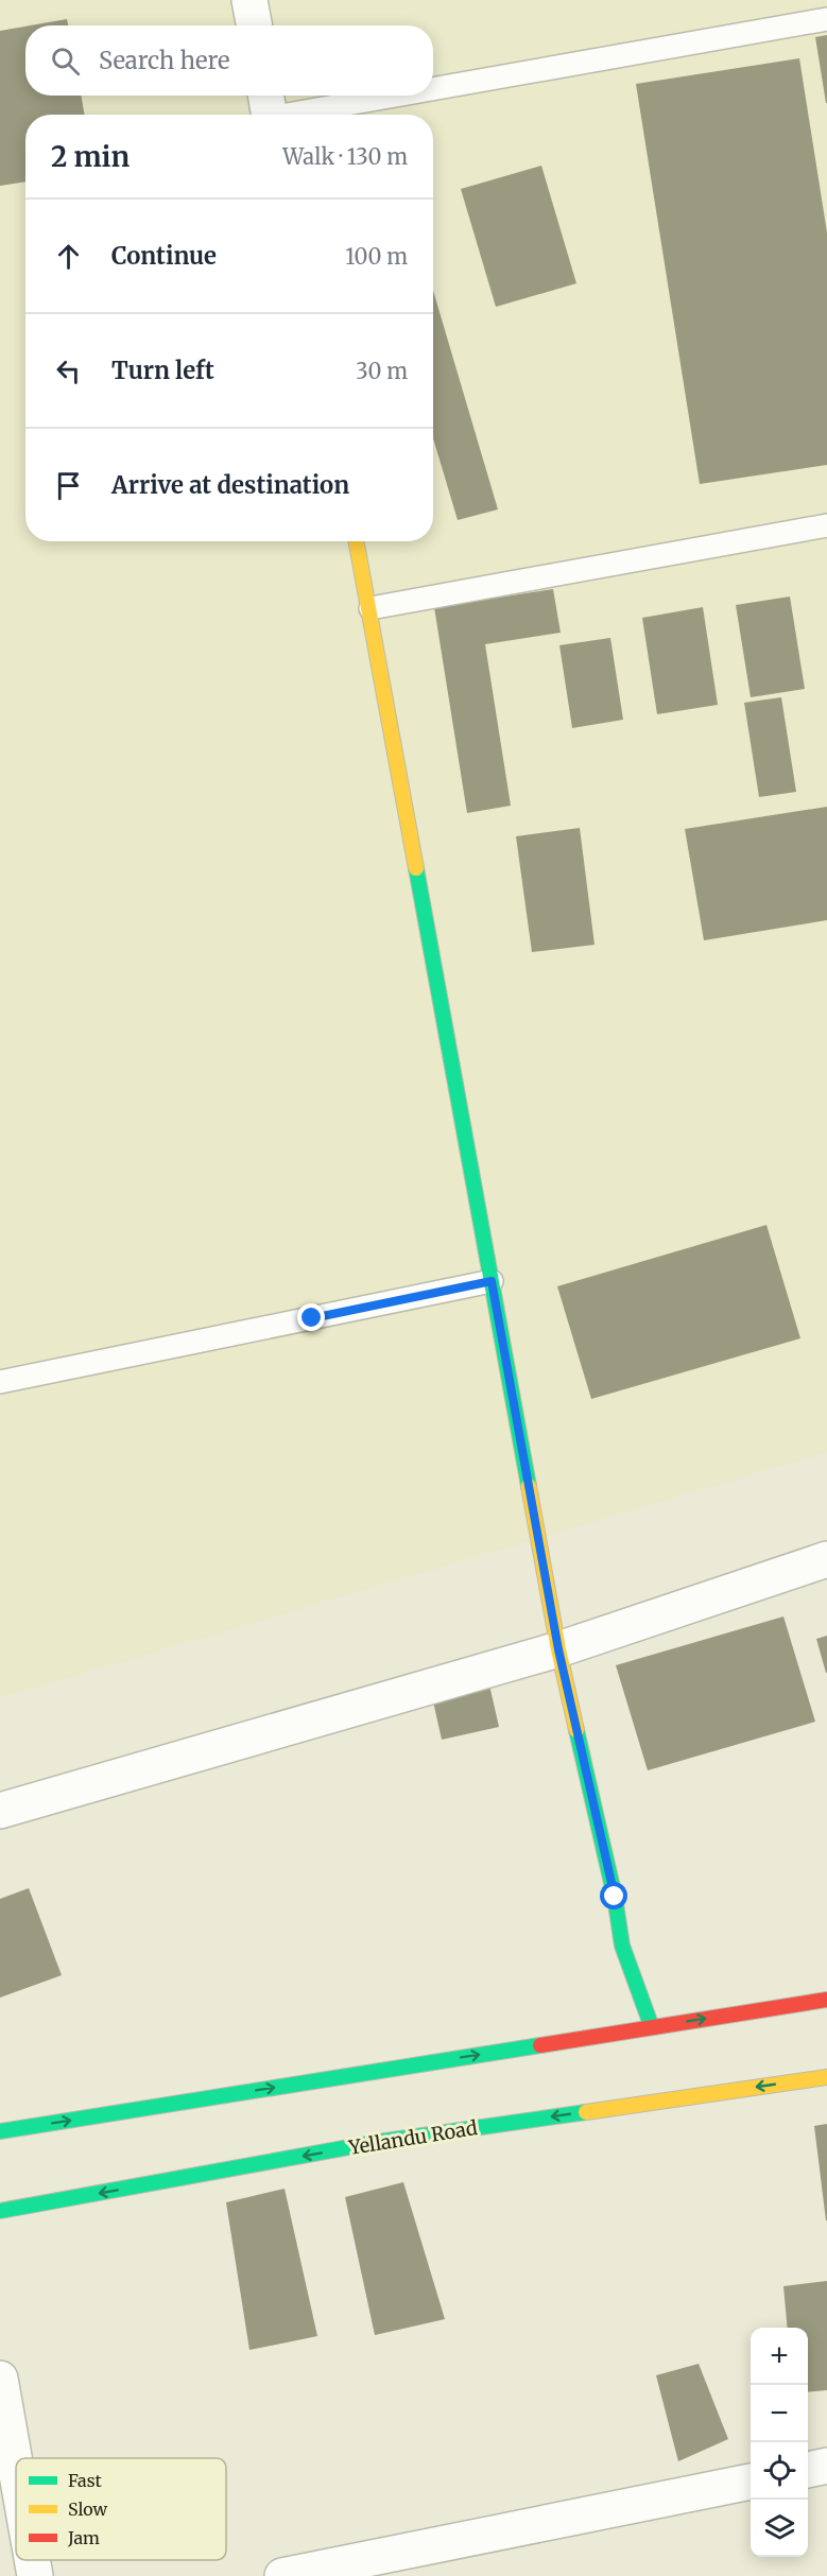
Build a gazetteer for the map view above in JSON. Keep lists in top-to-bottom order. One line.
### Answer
{"streets":{"main road":["Yellandu Road"]},"legend":["Fast","Slow","Jam"],"page":{"search":"Search here","heading":["2 min","Walk · 130 m"],"list":[["Continue","100 m"],["Turn left","30 m"],"Arrive at destination"],"map_buttons":["+","−"]}}
